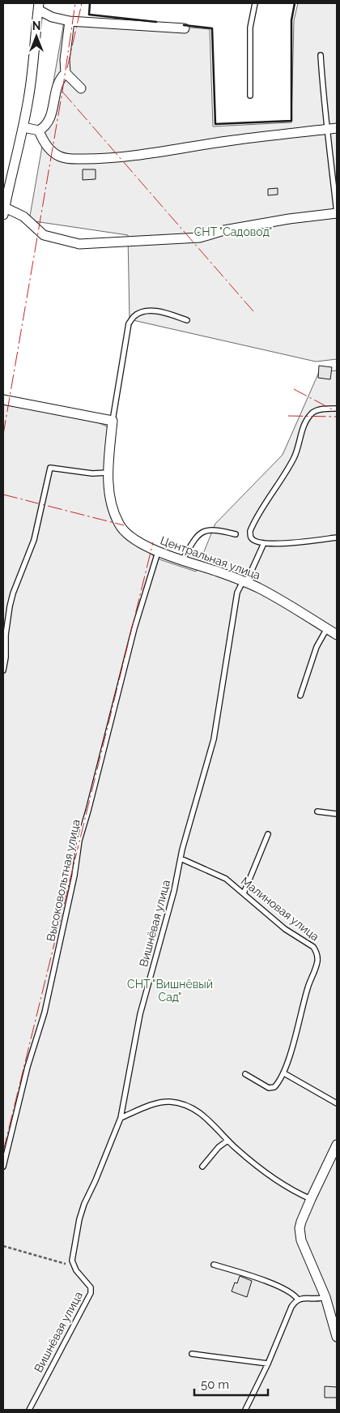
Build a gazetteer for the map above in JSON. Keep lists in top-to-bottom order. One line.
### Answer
{"streets":{"street":["Центральная улица"],"lane":["Высоковольтная улица","Малиновая улица","Вишнёвая улица"]},"crossings":[["Центральная улица","Высоковольтная улица"],["Центральная улица","Вишнёвая улица"],["Малиновая улица","Вишнёвая улица"]],"parks":["СНТ \"Садовод\"","СНТ \"Вишнёвый Сад\""],"scale_bar":"50 m","north":"top"}
